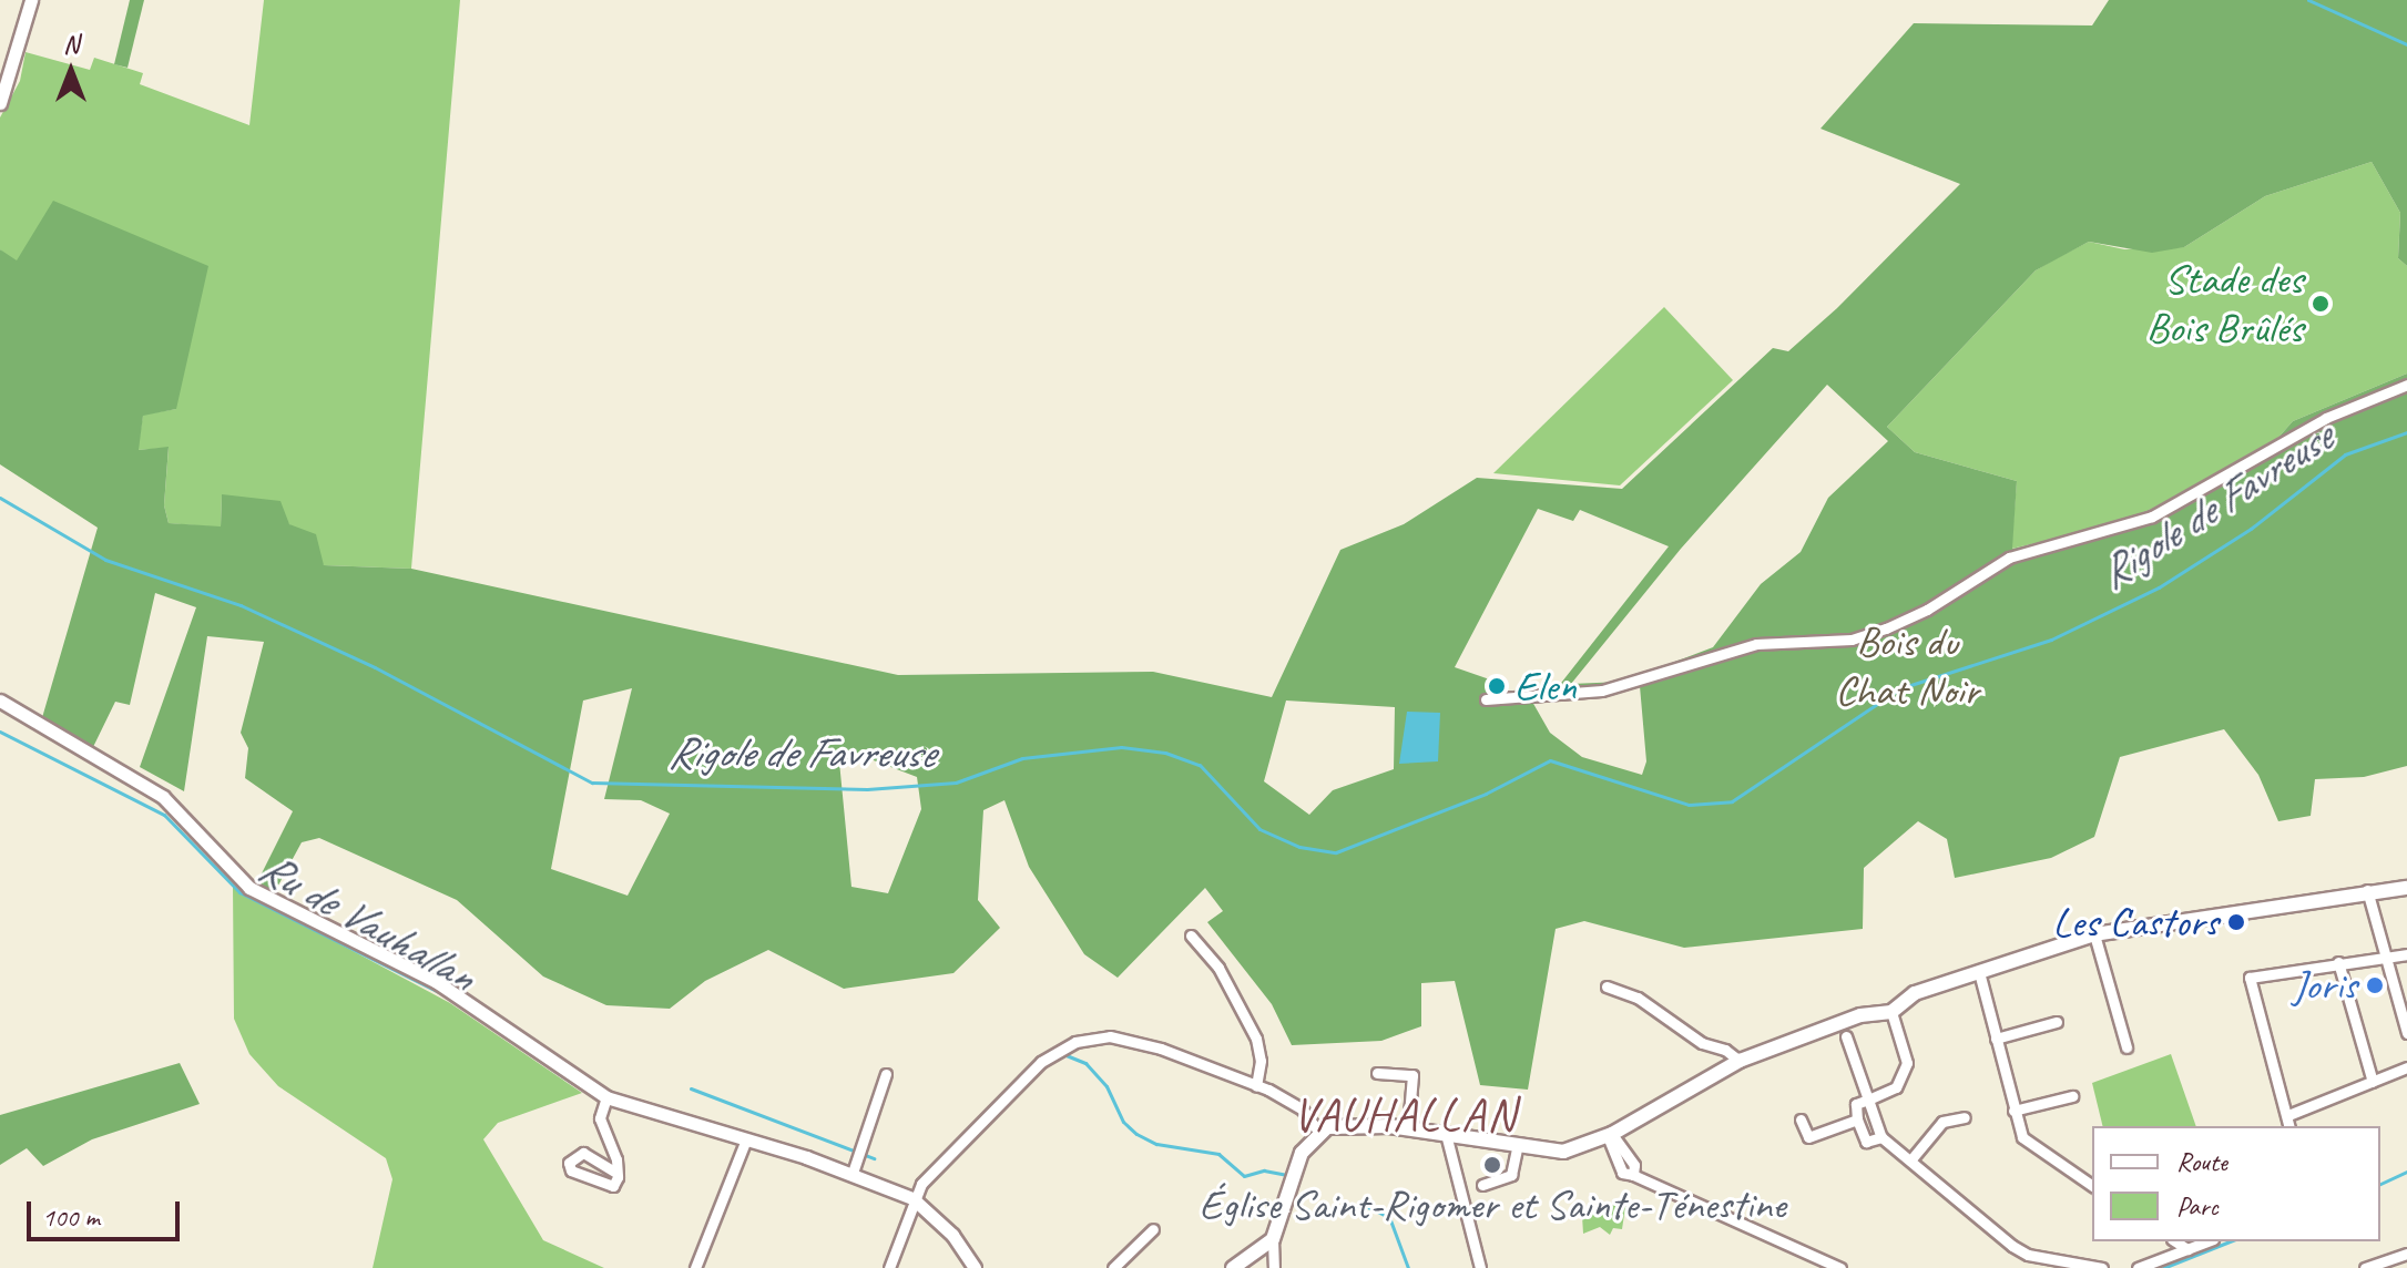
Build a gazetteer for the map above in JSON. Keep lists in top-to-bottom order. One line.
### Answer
{"districts":["VAUHALLAN"],"water":["Rigole de Favreuse","Ru de Vauhallan"],"parks":["Bois du Chat Noir"],"places":["Stade des Bois Brûlés","Elen","Les Castors","Joris","Église Saint-Rigomer et Sainte-Ténestine"],"legend":["Route","Parc"],"scale_bar":"100 m","north":"top"}
